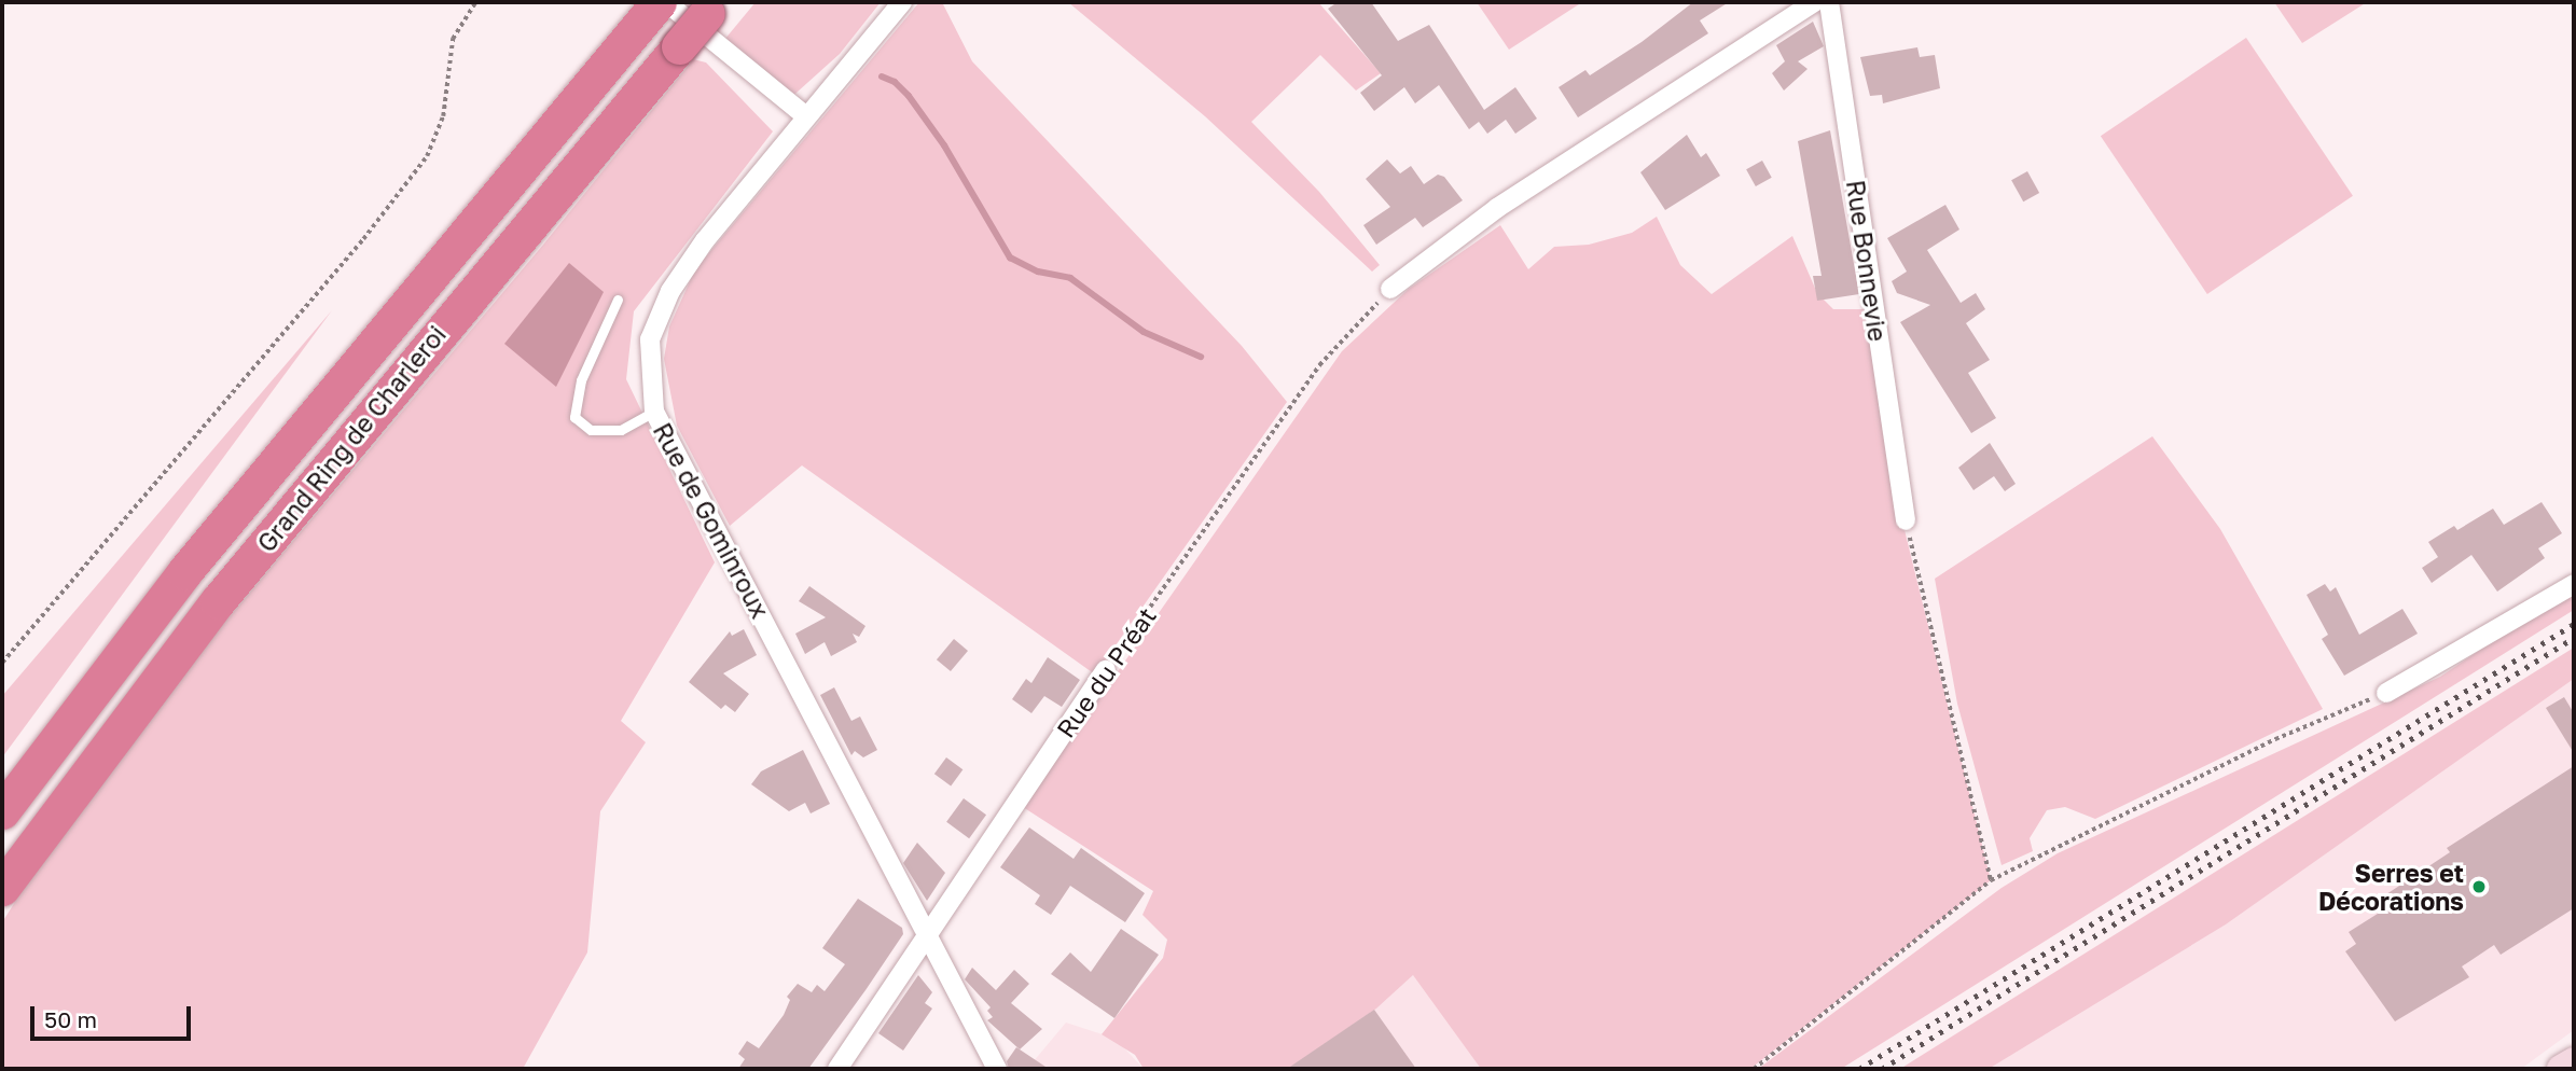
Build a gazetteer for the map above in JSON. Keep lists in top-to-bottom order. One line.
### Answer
{"streets":{"highway":["Grand Ring de Charleroi"],"street":["Rue Bonnevie","Rue de Gominroux","Rue du Préat"]},"crossings":[["Rue de Gominroux","Rue du Préat"]],"places":["Serres et Décorations"],"scale_bar":"50 m"}
